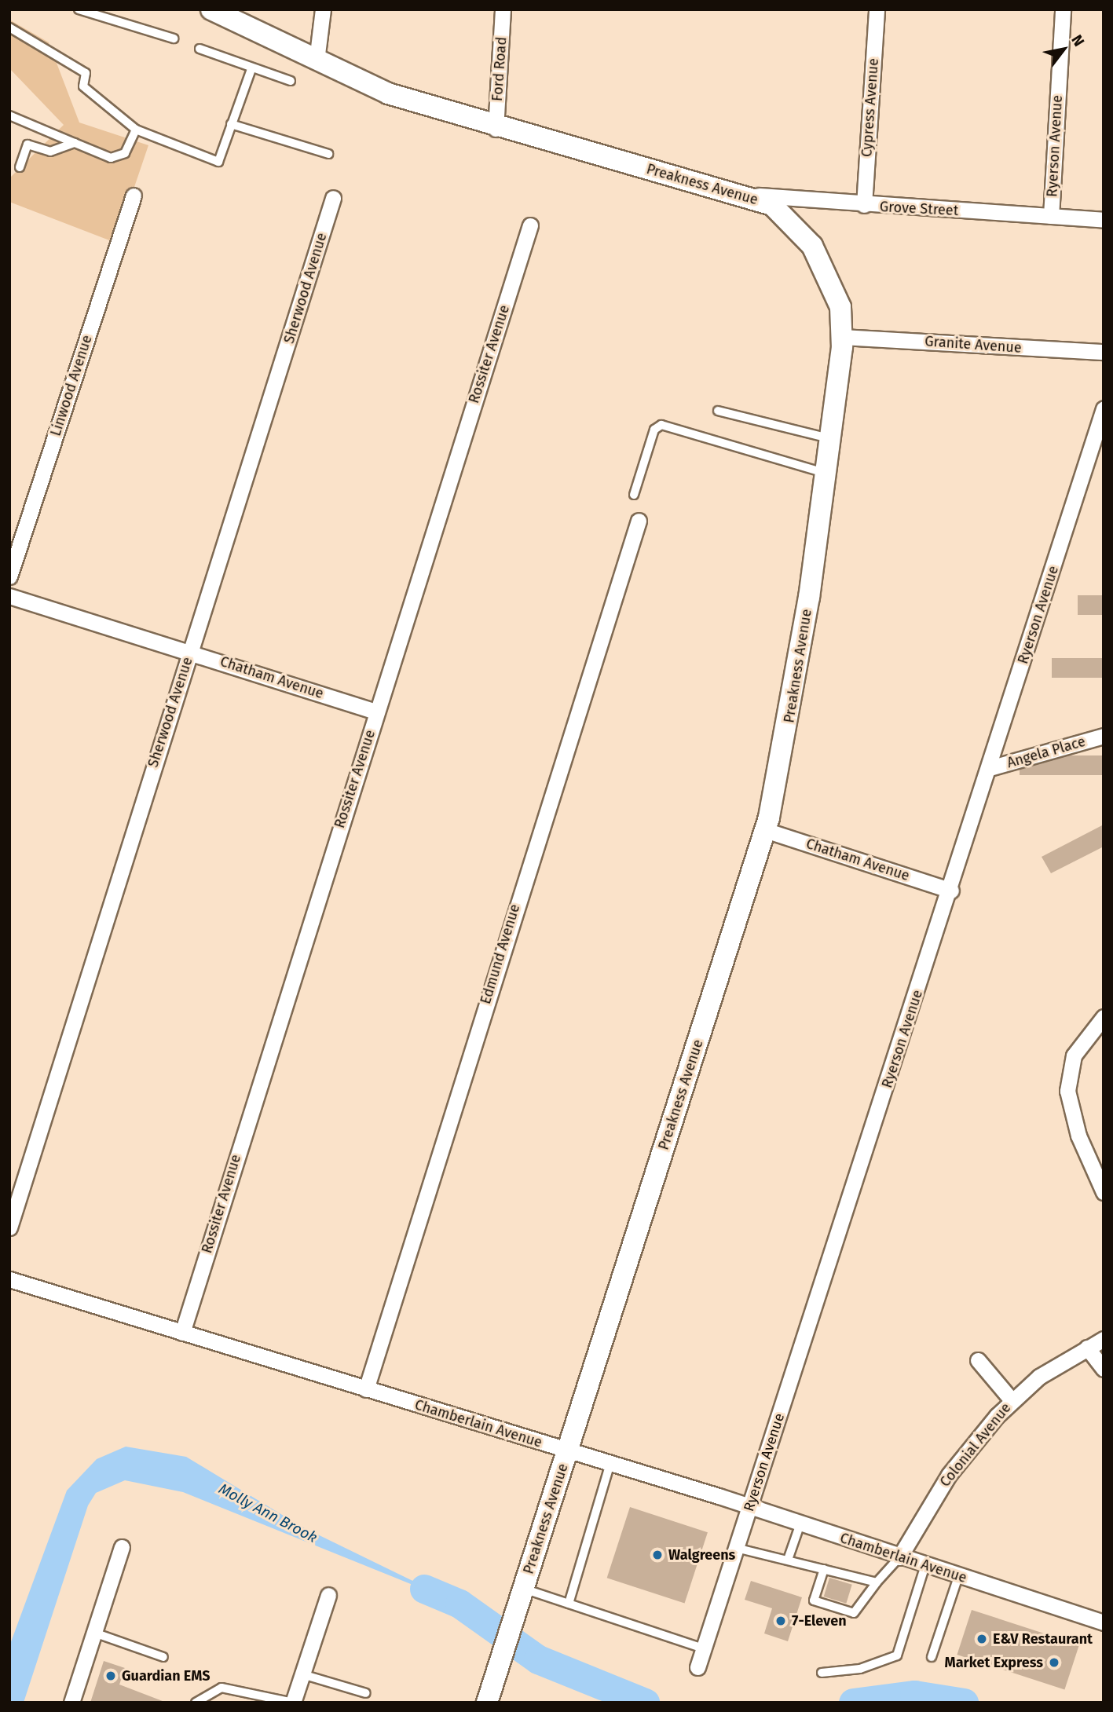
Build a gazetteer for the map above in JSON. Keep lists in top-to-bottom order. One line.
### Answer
{"streets":{"main road":["Preakness Avenue"],"street":["Ford Road","Cypress Avenue","Ryerson Avenue","Grove Street","Sherwood Avenue","Granite Avenue","Rossiter Avenue","Linwood Avenue","Chatham Avenue","Angela Place","Edmund Avenue","Chamberlain Avenue","Colonial Avenue"]},"crossings":[["Ford Road","Preakness Avenue"],["Cypress Avenue","Grove Street"],["Ryerson Avenue","Grove Street"],["Ryerson Avenue","Chatham Avenue"],["Ryerson Avenue","Angela Place"],["Ryerson Avenue","Chamberlain Avenue"],["Preakness Avenue","Grove Street"],["Preakness Avenue","Granite Avenue"],["Preakness Avenue","Chatham Avenue"],["Preakness Avenue","Chamberlain Avenue"],["Sherwood Avenue","Chatham Avenue"],["Rossiter Avenue","Chatham Avenue"],["Rossiter Avenue","Chamberlain Avenue"],["Edmund Avenue","Chamberlain Avenue"],["Chamberlain Avenue","Colonial Avenue"]],"water":["Molly Ann Brook"],"places":["Walgreens","7-Eleven","E&V Restaurant","Market Express","Guardian EMS"],"north":"top right"}
